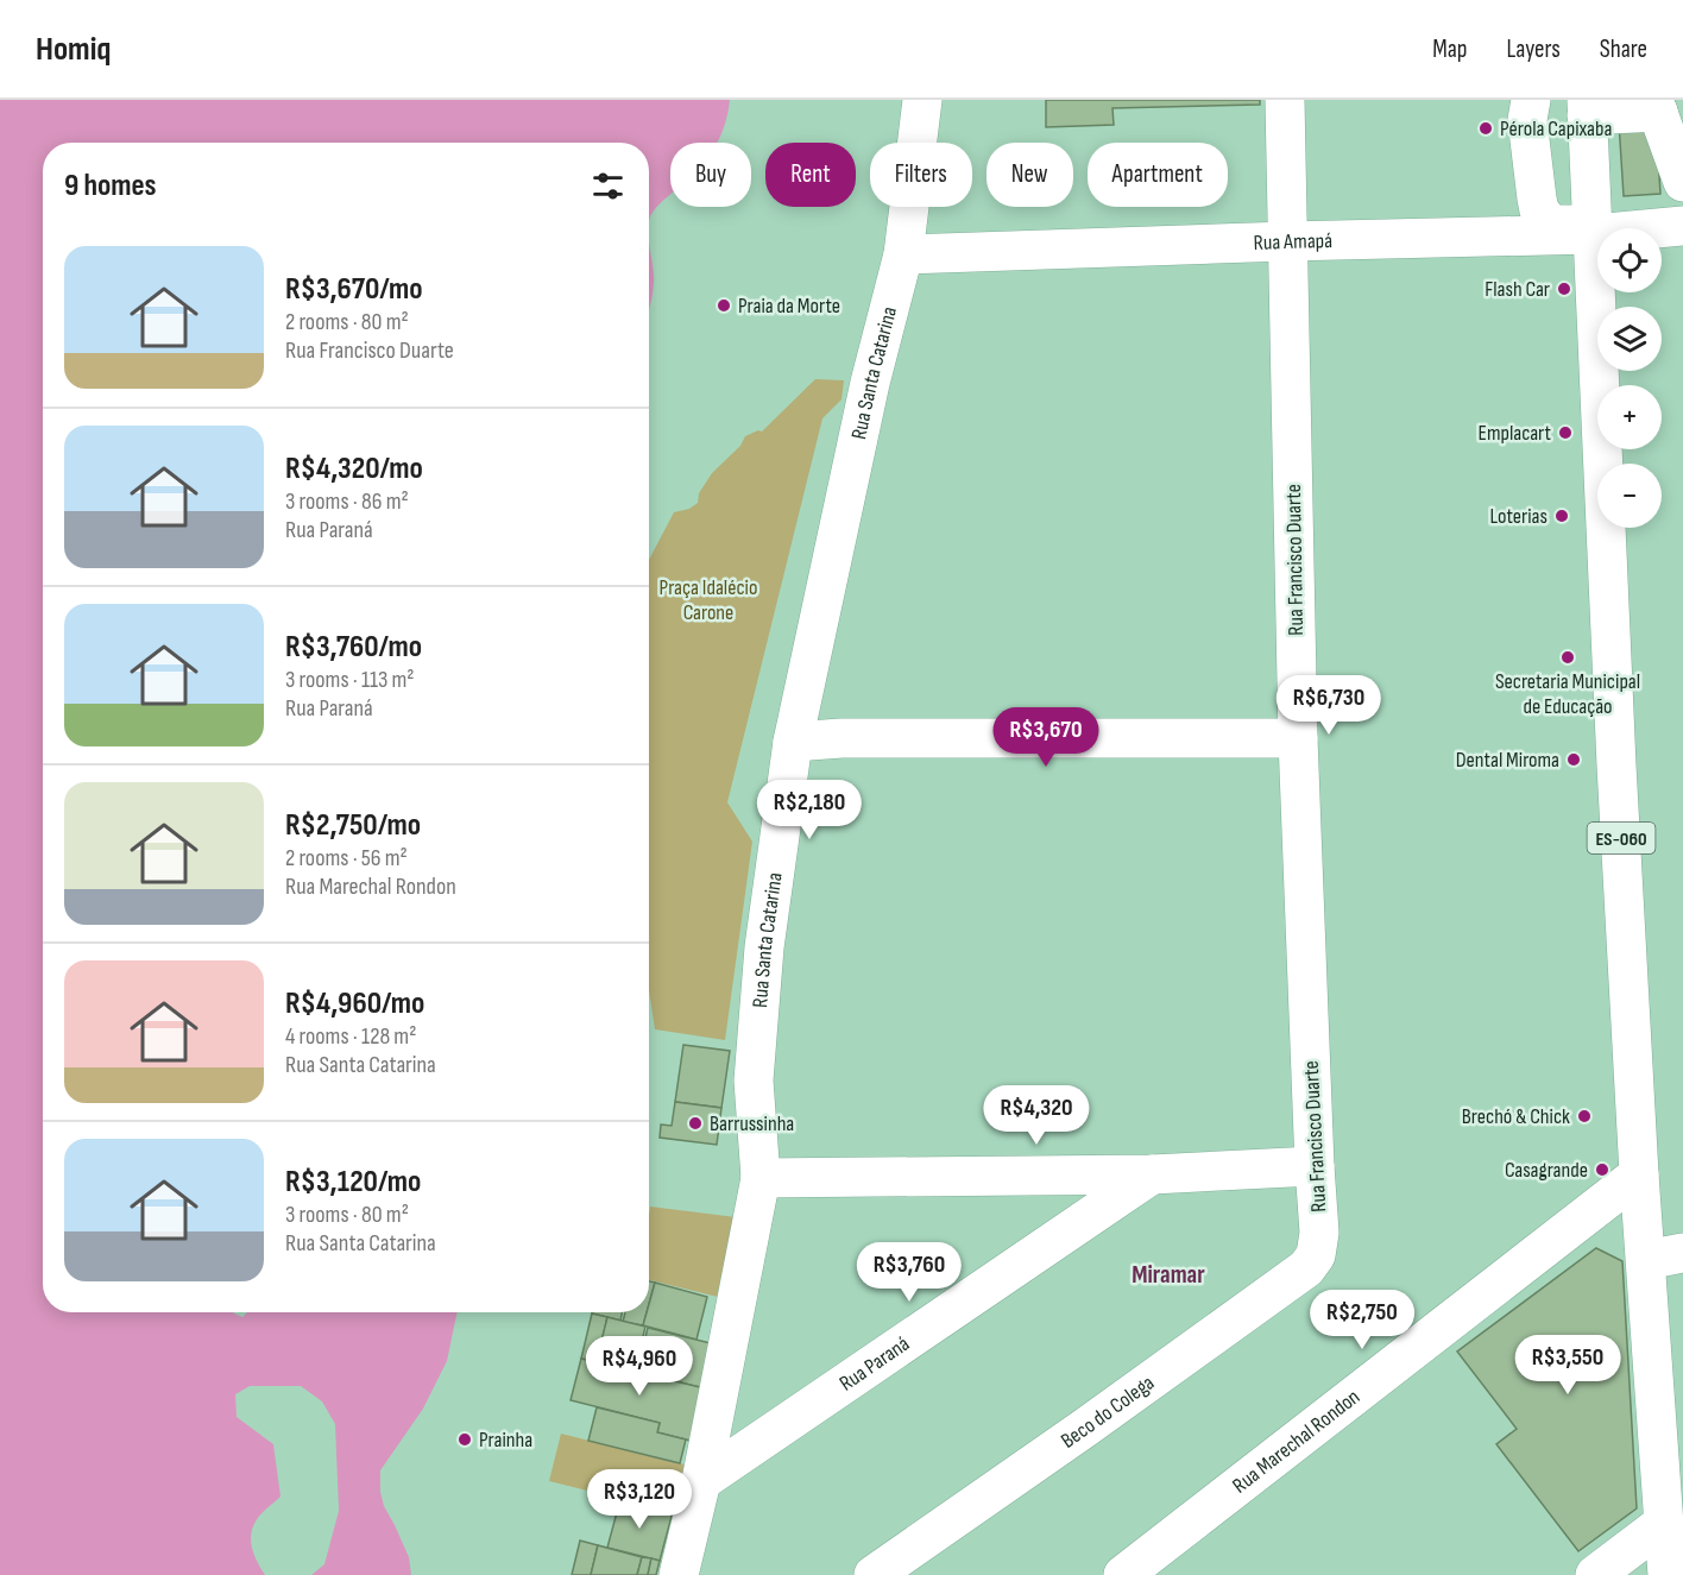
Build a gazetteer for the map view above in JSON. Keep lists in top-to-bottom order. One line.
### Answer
{"streets":{"street":["Rua Amapá","Rua Santa Catarina","Rua Francisco Duarte","ES-060","Rua Paraná","Beco do Colega","Rua Marechal Rondon"]},"crossings":[["Rua Amapá","Rua Santa Catarina"],["Rua Amapá","Rua Francisco Duarte"],["Rua Amapá","ES-060"],["Rua Santa Catarina","Rua Paraná"],["Rua Francisco Duarte","Beco do Colega"],["ES-060","Rua Marechal Rondon"]],"districts":["Miramar"],"parks":["Praça Idalécio Carone"],"places":["Pérola Capixaba","Flash Car","Praia da Morte","Emplacart","Loterias","Secretaria Municipal de Educação","Dental Miroma","Brechó & Chick","Barrussinha","Casagrande","Prainha"],"page":{"header":"Homiq","nav":["Map","Layers","Share"],"chip":["Buy","Rent","Filters","New","Apartment"],"heading":"9 homes","map_buttons":["+","−"],"list":[{"name":"R$3,670/mo","note":"2 rooms · 80 m² · Rua Francisco Duarte"},{"name":"R$4,320/mo","note":"3 rooms · 86 m² · Rua Paraná"},{"name":"R$3,760/mo","note":"3 rooms · 113 m² · Rua Paraná"},{"name":"R$2,750/mo","note":"2 rooms · 56 m² · Rua Marechal Rondon"},{"name":"R$4,960/mo","note":"4 rooms · 128 m² · Rua Santa Catarina"},{"name":"R$3,120/mo","note":"3 rooms · 80 m² · Rua Santa Catarina"}],"price":["R$6,730","R$3,670","R$2,180","R$4,320","R$3,760","R$2,750","R$3,550","R$4,960","R$3,120"]}}
